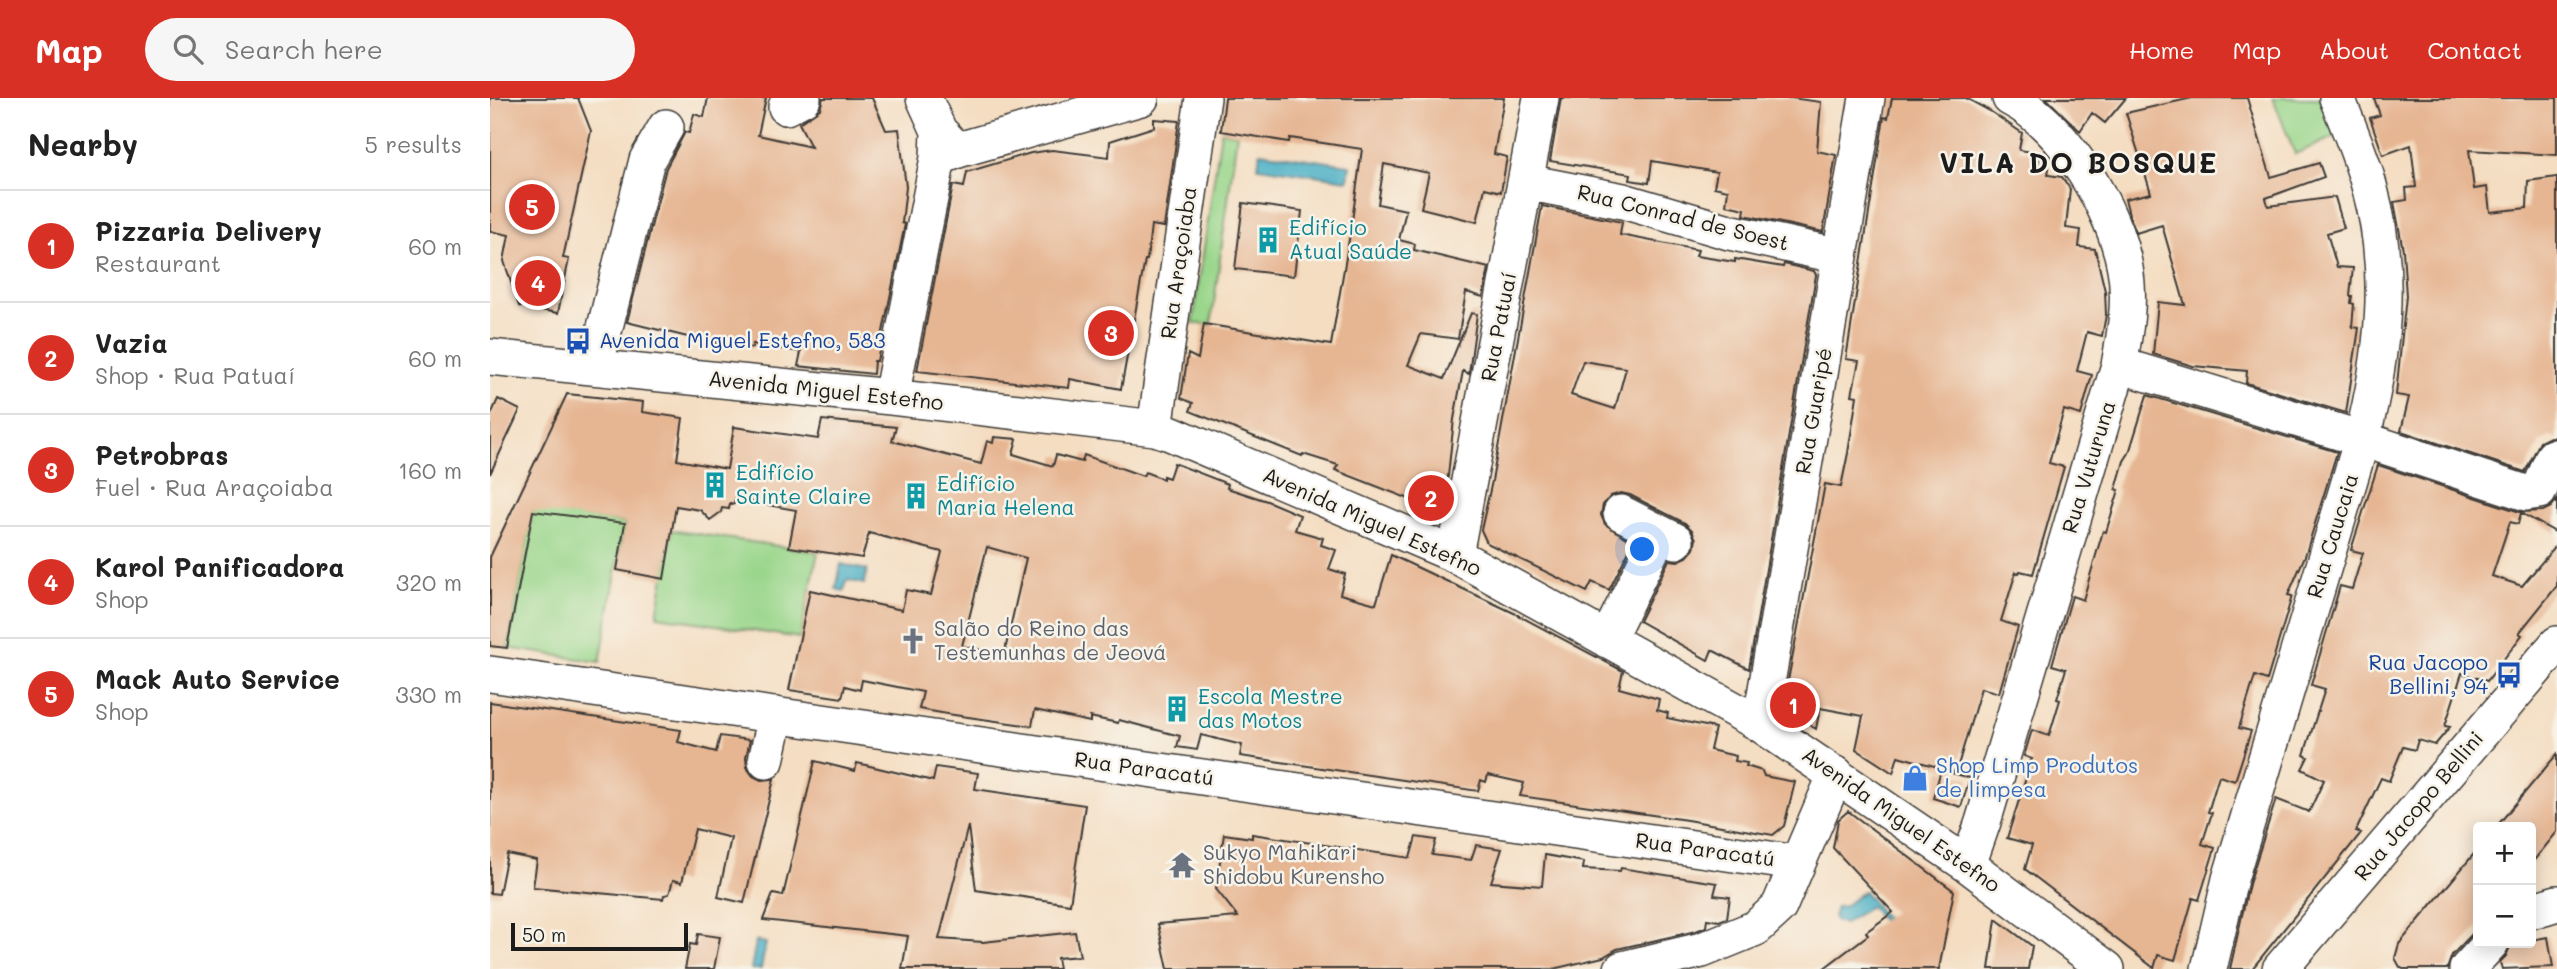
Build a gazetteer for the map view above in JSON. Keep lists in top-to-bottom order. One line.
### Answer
{"streets":{"street":["Rua Conrad de Soest","Rua Araçoiaba","Rua Patuaí","Avenida Miguel Estefno","Rua Guaripé","Rua Vuturuna","Rua Caucaia","Rua Paracatú","Rua Jacopo Bellini"]},"crossings":[["Rua Conrad de Soest","Rua Patuaí"],["Rua Conrad de Soest","Rua Guaripé"],["Rua Araçoiaba","Avenida Miguel Estefno"],["Rua Patuaí","Avenida Miguel Estefno"],["Avenida Miguel Estefno","Rua Guaripé"],["Avenida Miguel Estefno","Rua Vuturuna"]],"districts":["VILA DO BOSQUE"],"places":{"building":["Edifício Atual Saúde","Edifício Sainte Claire","Edifício Maria Helena","Escola Mestre das Motos"],"bus stop":["Avenida Miguel Estefno, 583","Rua Jacopo Bellini, 94"],"church":["Salão do Reino das Testemunhas de Jeová"],"shop":["Shop Limp Produtos de limpesa"],"temple":["Sukyo Mahikari Shidobu Kurensho"]},"scale_bar":"50 m","page":{"header":"Map","search":"Search here","nav":["Home","Map","About","Contact"],"heading":["Nearby","5 results"],"pins":["5","4","3","2","1"],"list":[{"mark":"1","name":"Pizzaria Delivery","note":"Restaurant","value":"60 m"},{"mark":"2","name":"Vazia","note":"Shop · Rua Patuaí","value":"60 m"},{"mark":"3","name":"Petrobras","note":"Fuel · Rua Araçoiaba","value":"160 m"},{"mark":"4","name":"Karol Panificadora","note":"Shop","value":"320 m"},{"mark":"5","name":"Mack Auto Service","note":"Shop","value":"330 m"}],"map_buttons":["+","−"],"scale":"50 m"}}
